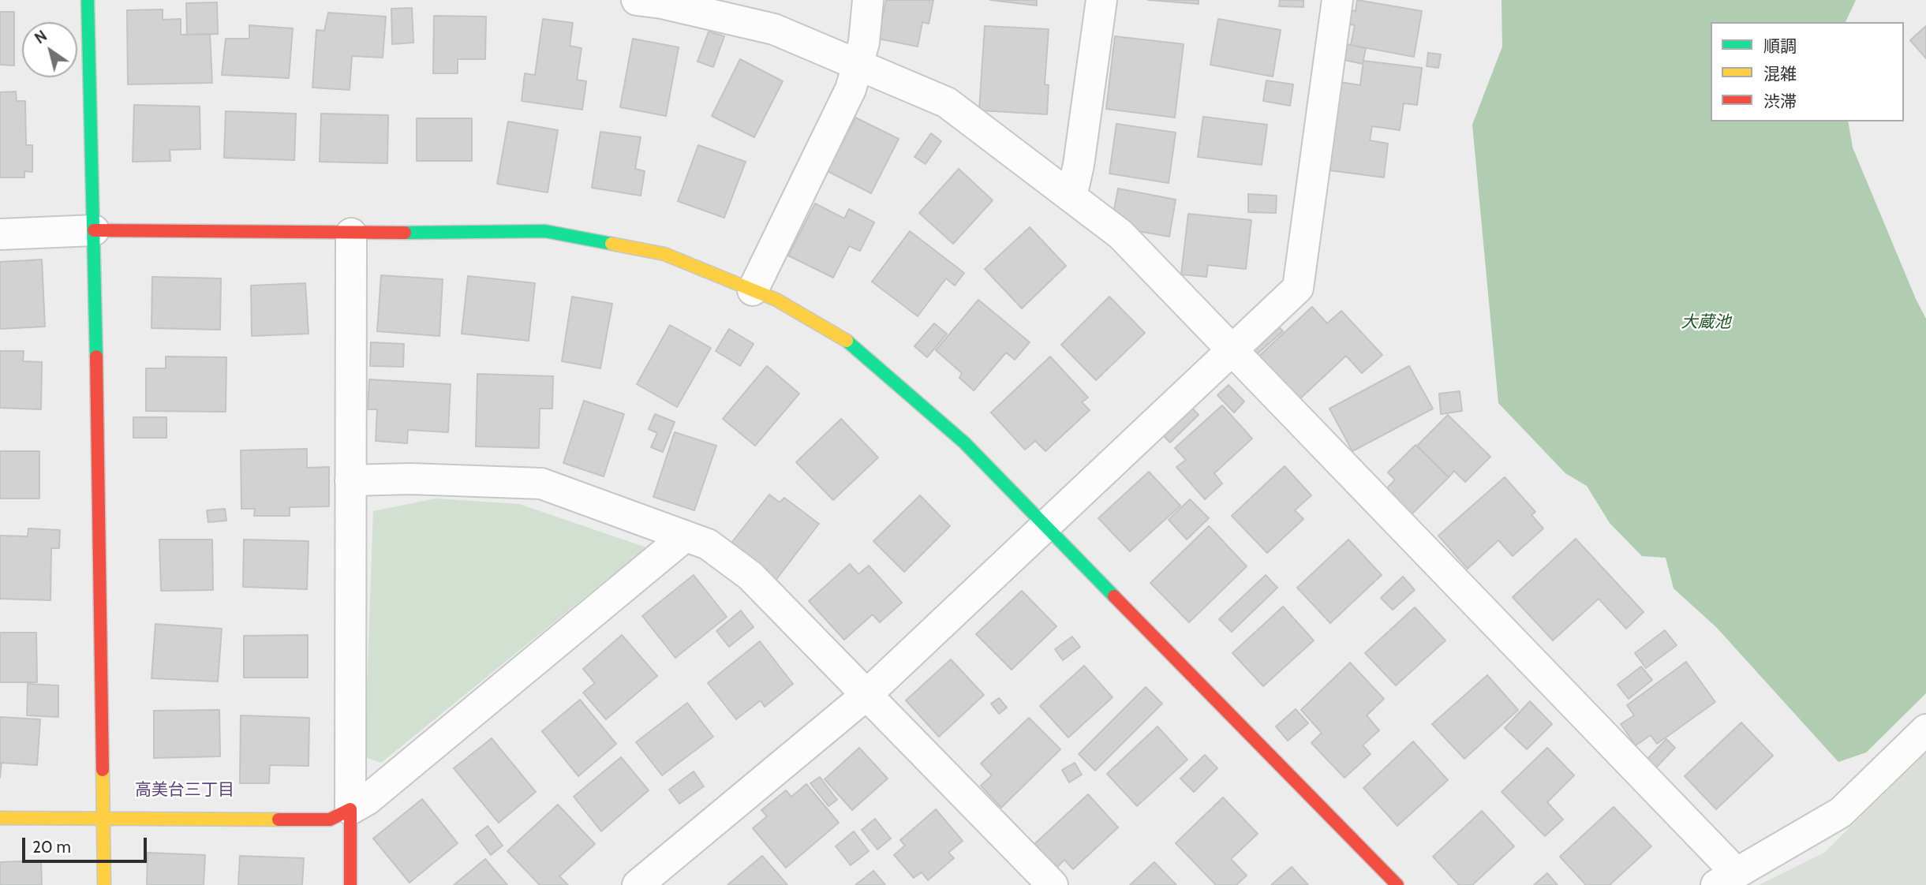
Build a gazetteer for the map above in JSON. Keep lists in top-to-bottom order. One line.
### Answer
{"districts":["高美台三丁目"],"water":["大蔵池"],"legend":["順調","混雑","渋滞"],"scale_bar":"20 m","north":"top left"}
